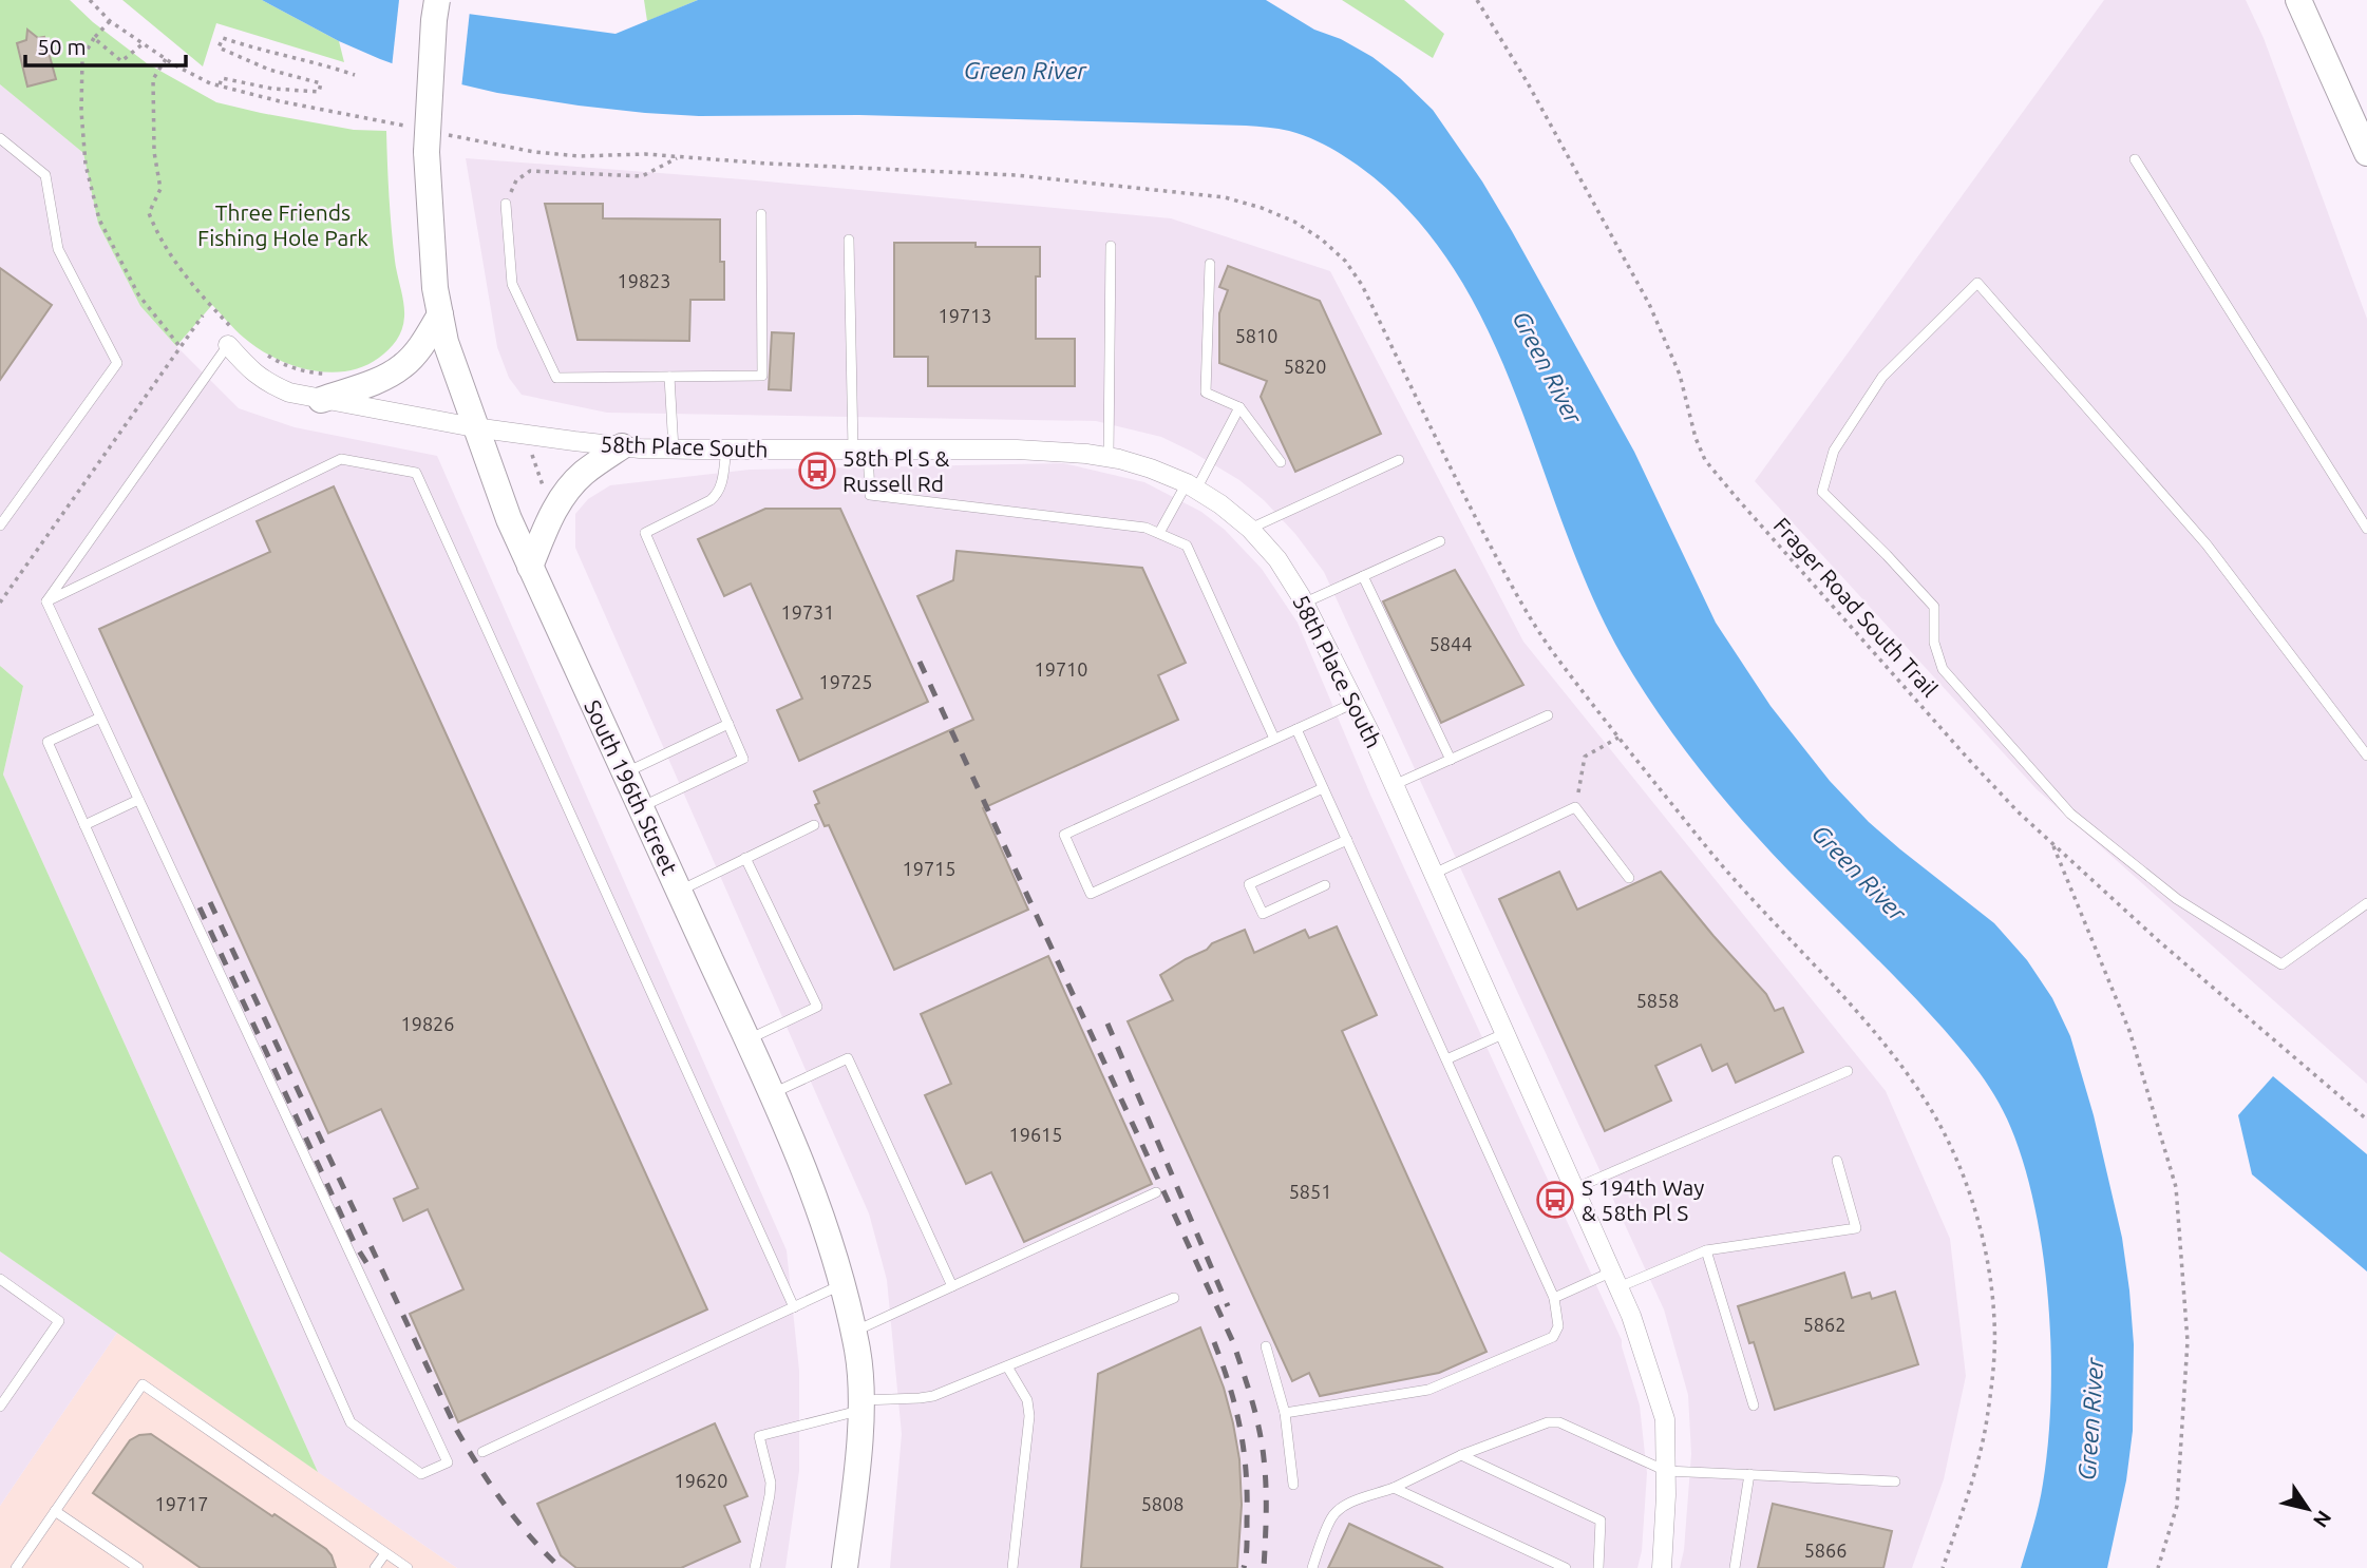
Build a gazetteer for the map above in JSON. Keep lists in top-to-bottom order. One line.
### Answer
{"streets":{"main road":["South 196th Street"],"street":["58th Place South"],"path":["Frager Road South Trail"]},"crossings":[["58th Place South","South 196th Street"]],"water":["Green River"],"parks":["Three Friends Fishing Hole Park"],"places":{"bus stop":["58th Pl S & Russell Rd","S 194th Way & 58th Pl S"]},"house_numbers":["19823","19713","5810","5820","19731","5844","19710","19725","19715","5858","19826","19615","5851","5862","19620","19717","5808","5866"],"scale_bar":"50 m","north":"bottom right"}
